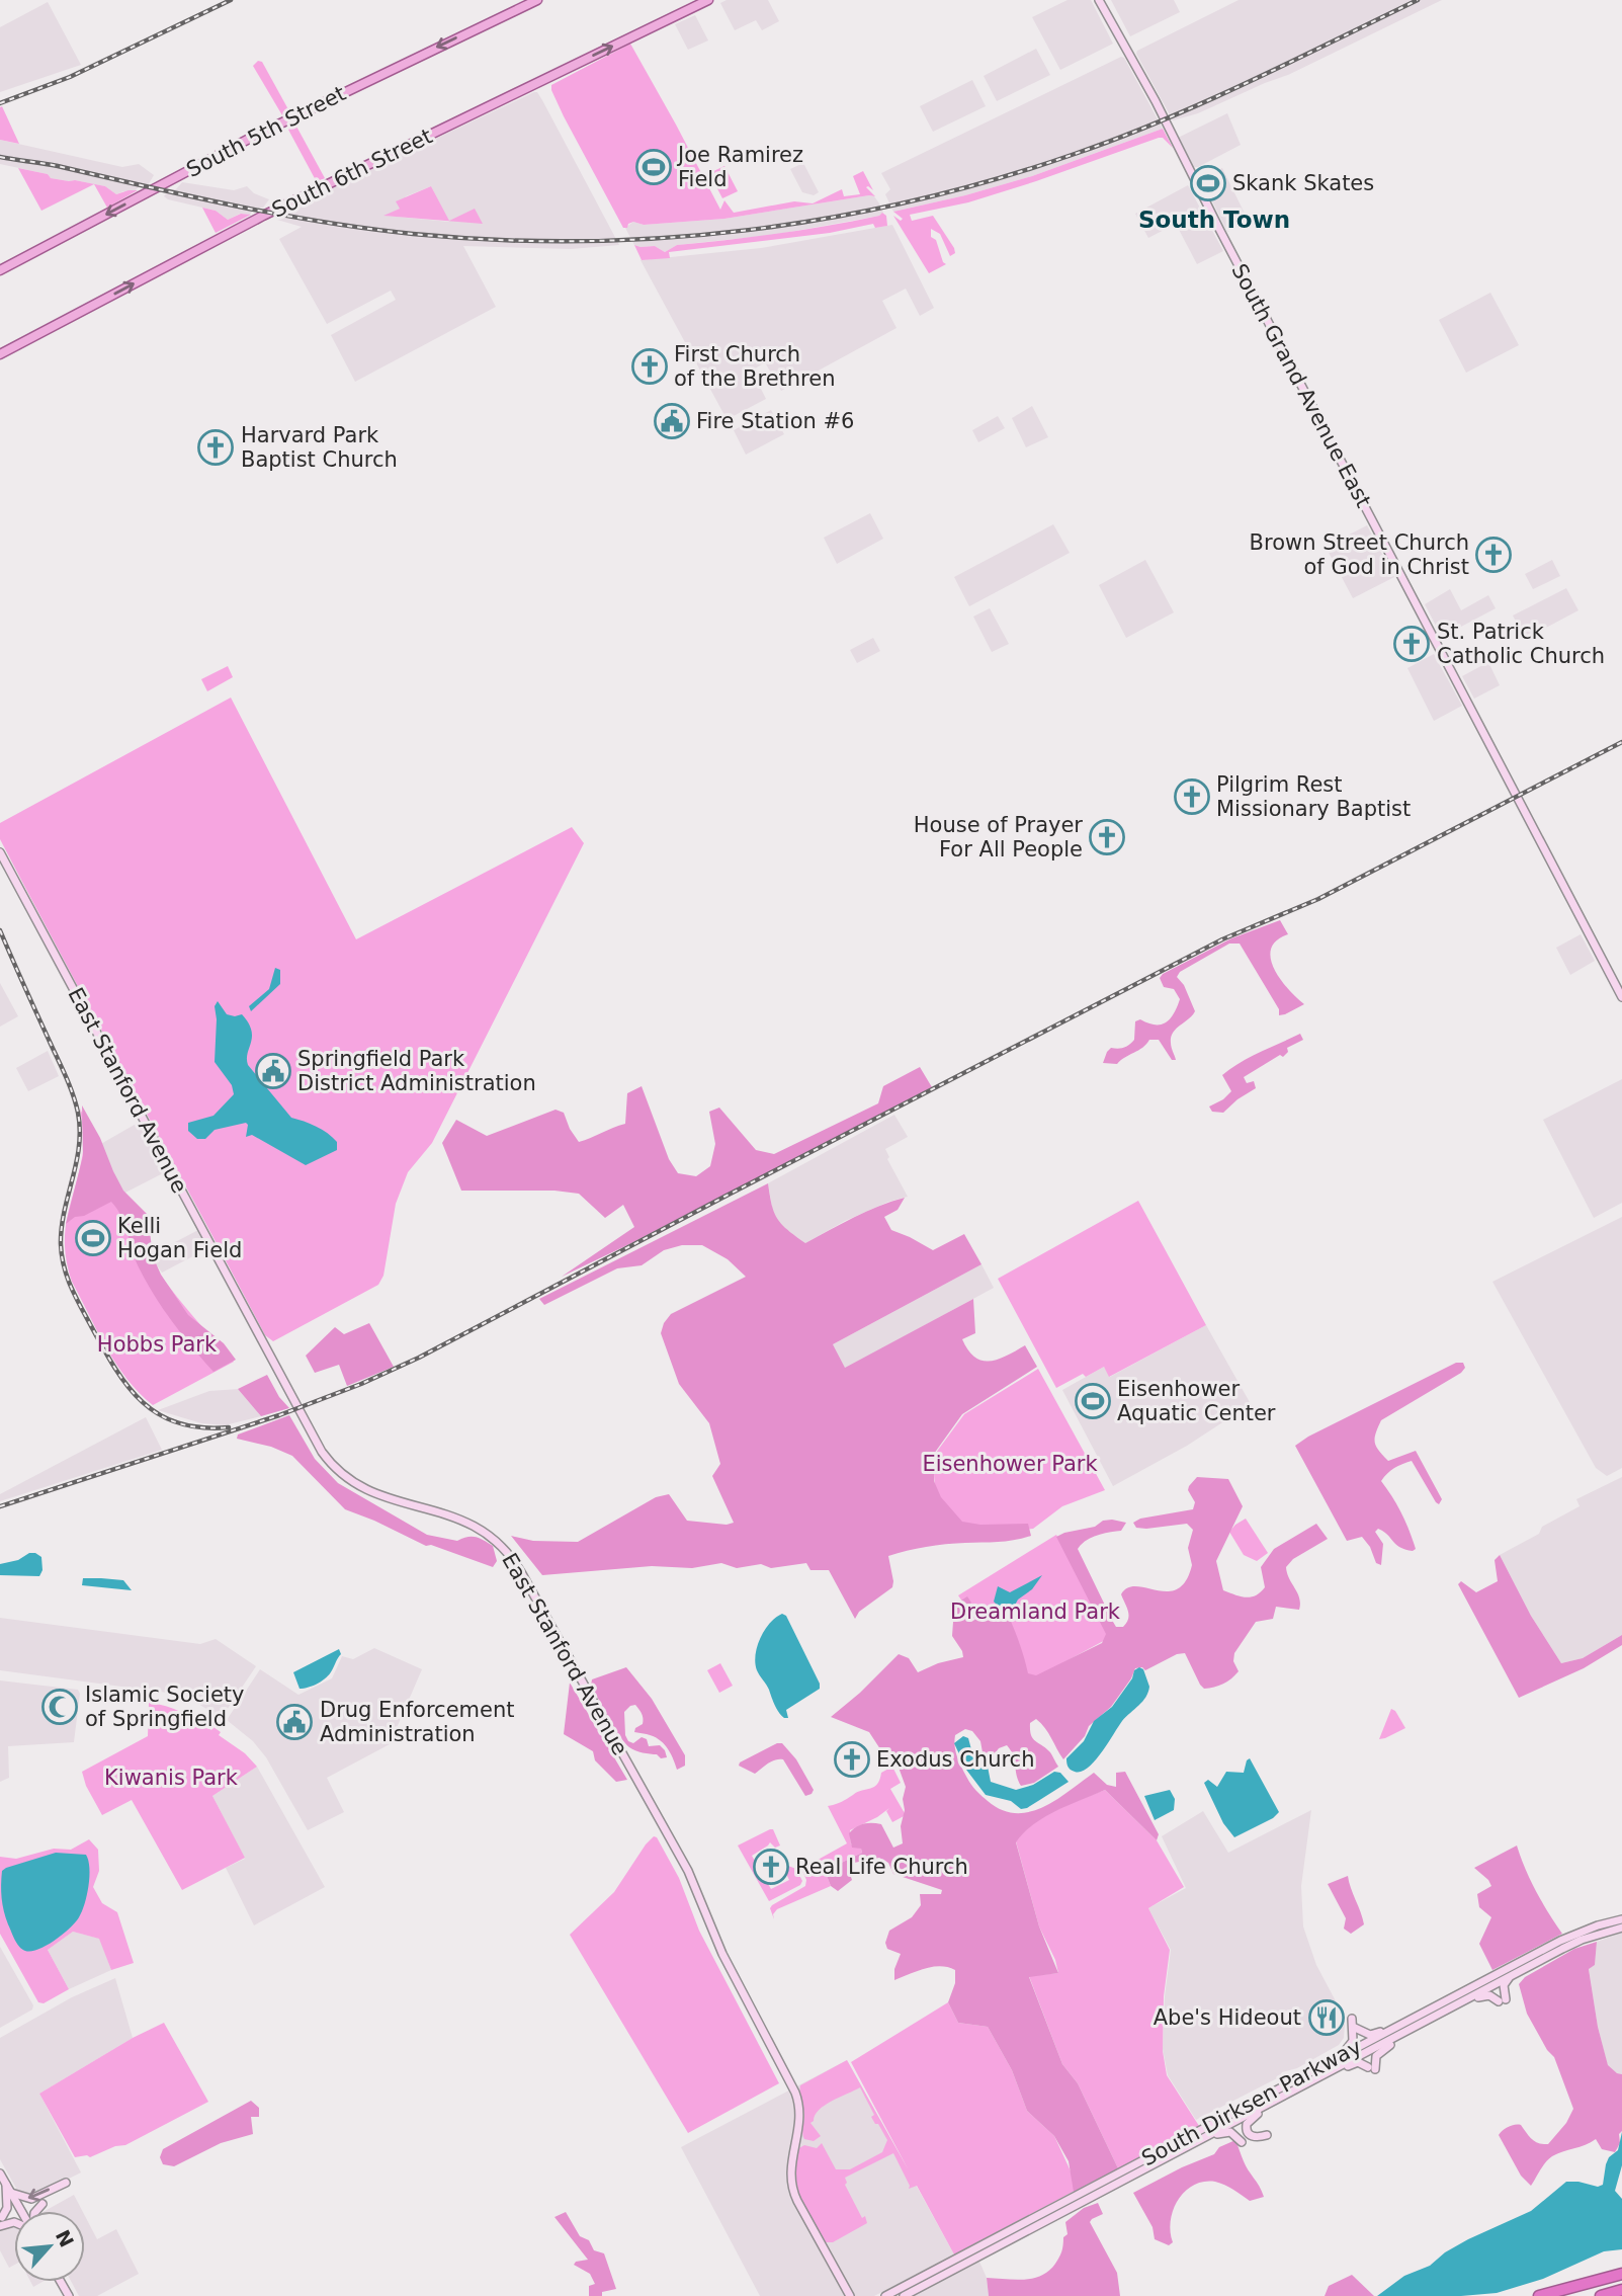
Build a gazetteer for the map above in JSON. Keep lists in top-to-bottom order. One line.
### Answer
{"streets":{"main road":["South 5th Street","South 6th Street","South Grand Avenue East","East Stanford Avenue","South Dirksen Parkway"]},"one_way":["South 5th Street","South 6th Street"],"districts":["South Town"],"parks":["Hobbs Park","Eisenhower Park","Dreamland Park","Kiwanis Park"],"places":{"sports":["Joe Ramirez Field","Skank Skates","Kelli Hogan Field","Eisenhower Aquatic Center"],"church":["First Church of the Brethren","Harvard Park Baptist Church","Brown Street Church of God in Christ","St. Patrick Catholic Church","Pilgrim Rest Missionary Baptist","House of Prayer For All People","Exodus Church","Real Life Church"],"public building":["Fire Station #6","Springfield Park District Administration","Drug Enforcement Administration"],"mosque":["Islamic Society of Springfield"],"restaurant":["Abe's Hideout"]},"north":"top right"}
